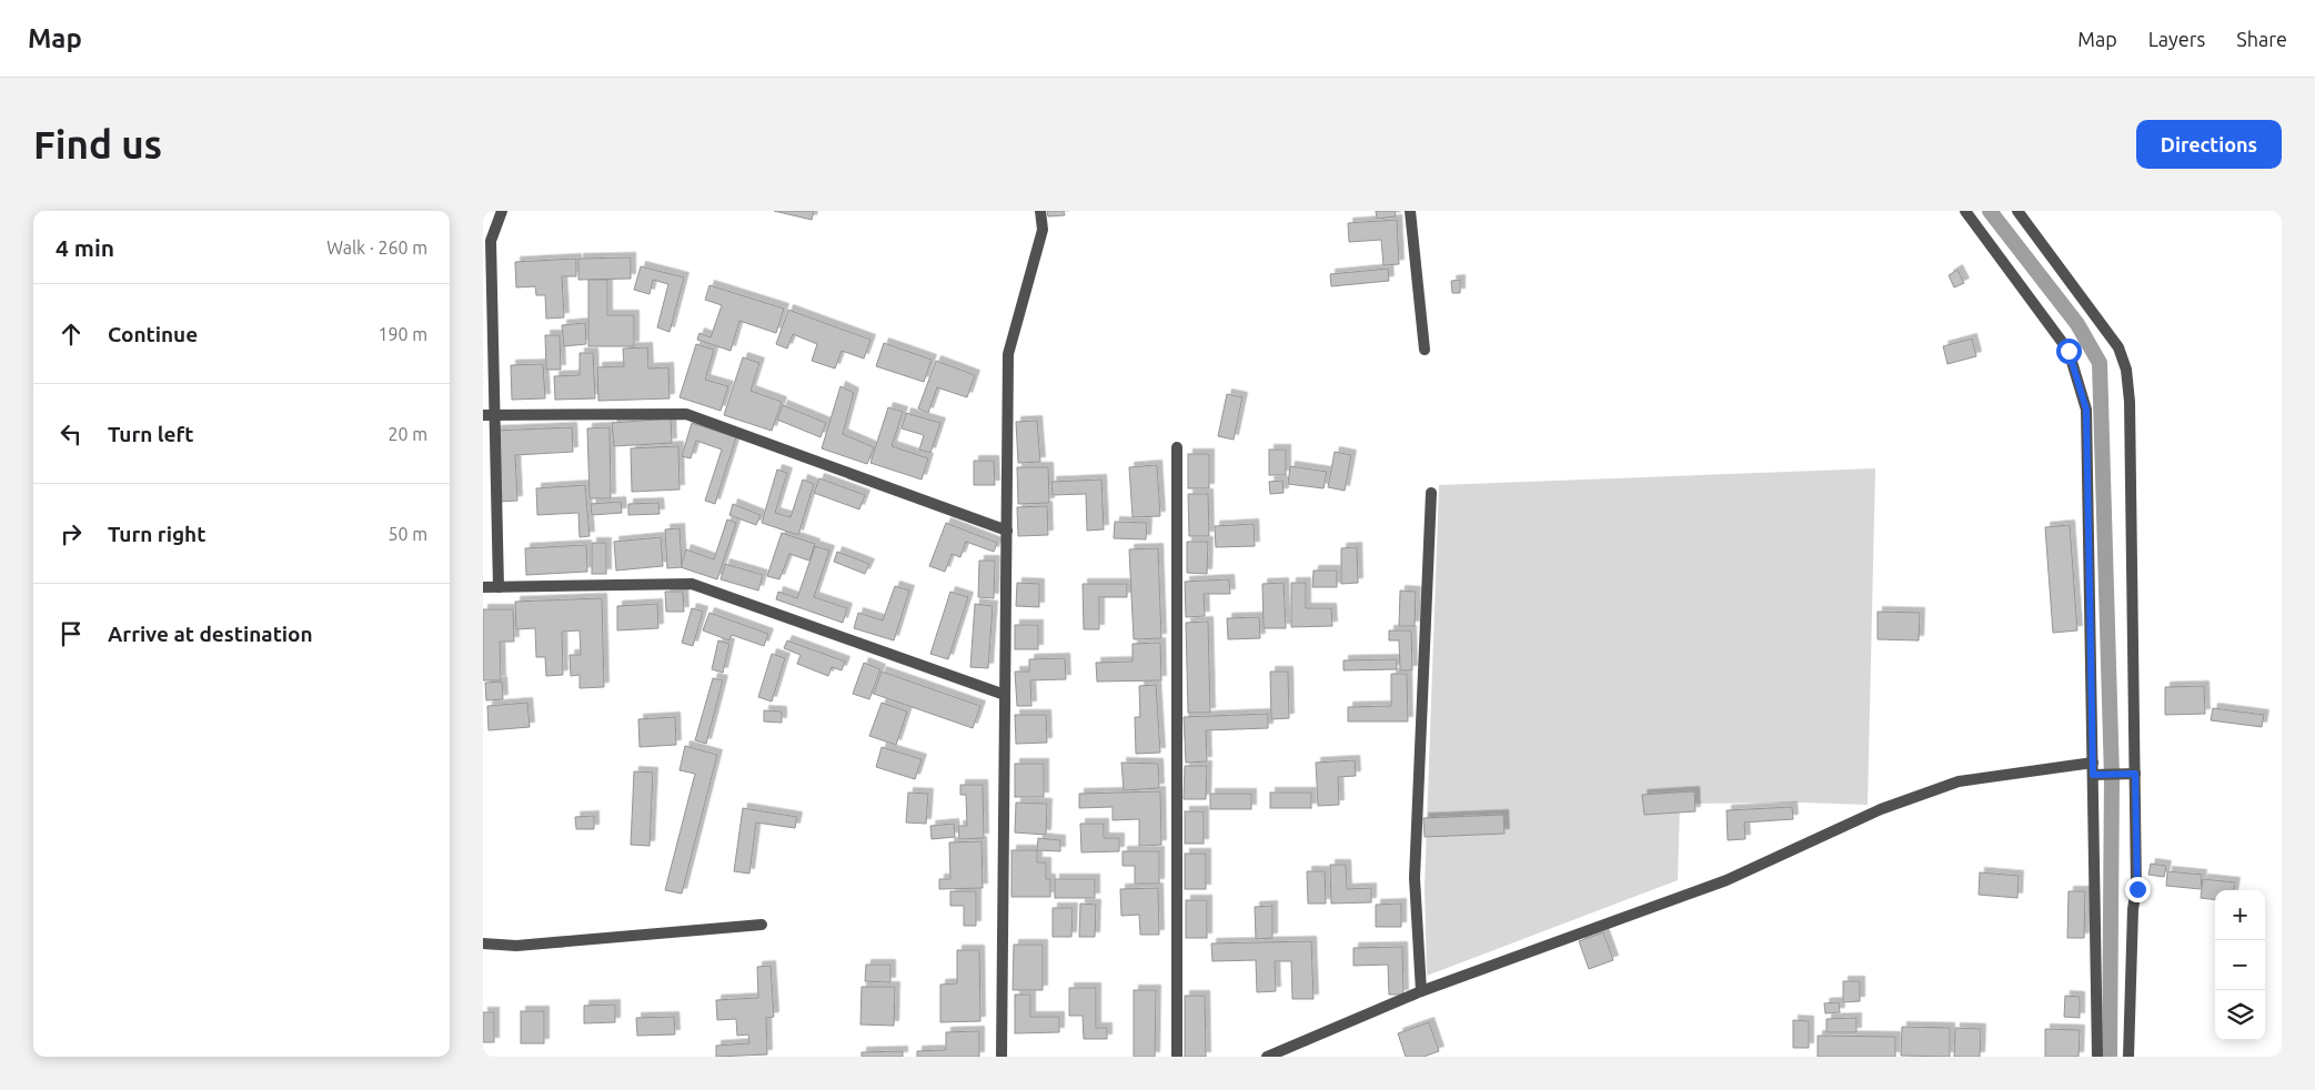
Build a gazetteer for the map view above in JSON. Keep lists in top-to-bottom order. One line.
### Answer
{"page":{"header":"Map","nav":["Map","Layers","Share"],"buttons":"Directions","title":"Find us","heading":["4 min","Walk · 260 m"],"list":[["Continue","190 m"],["Turn left","20 m"],["Turn right","50 m"],"Arrive at destination"],"map_buttons":["+","−"]}}
